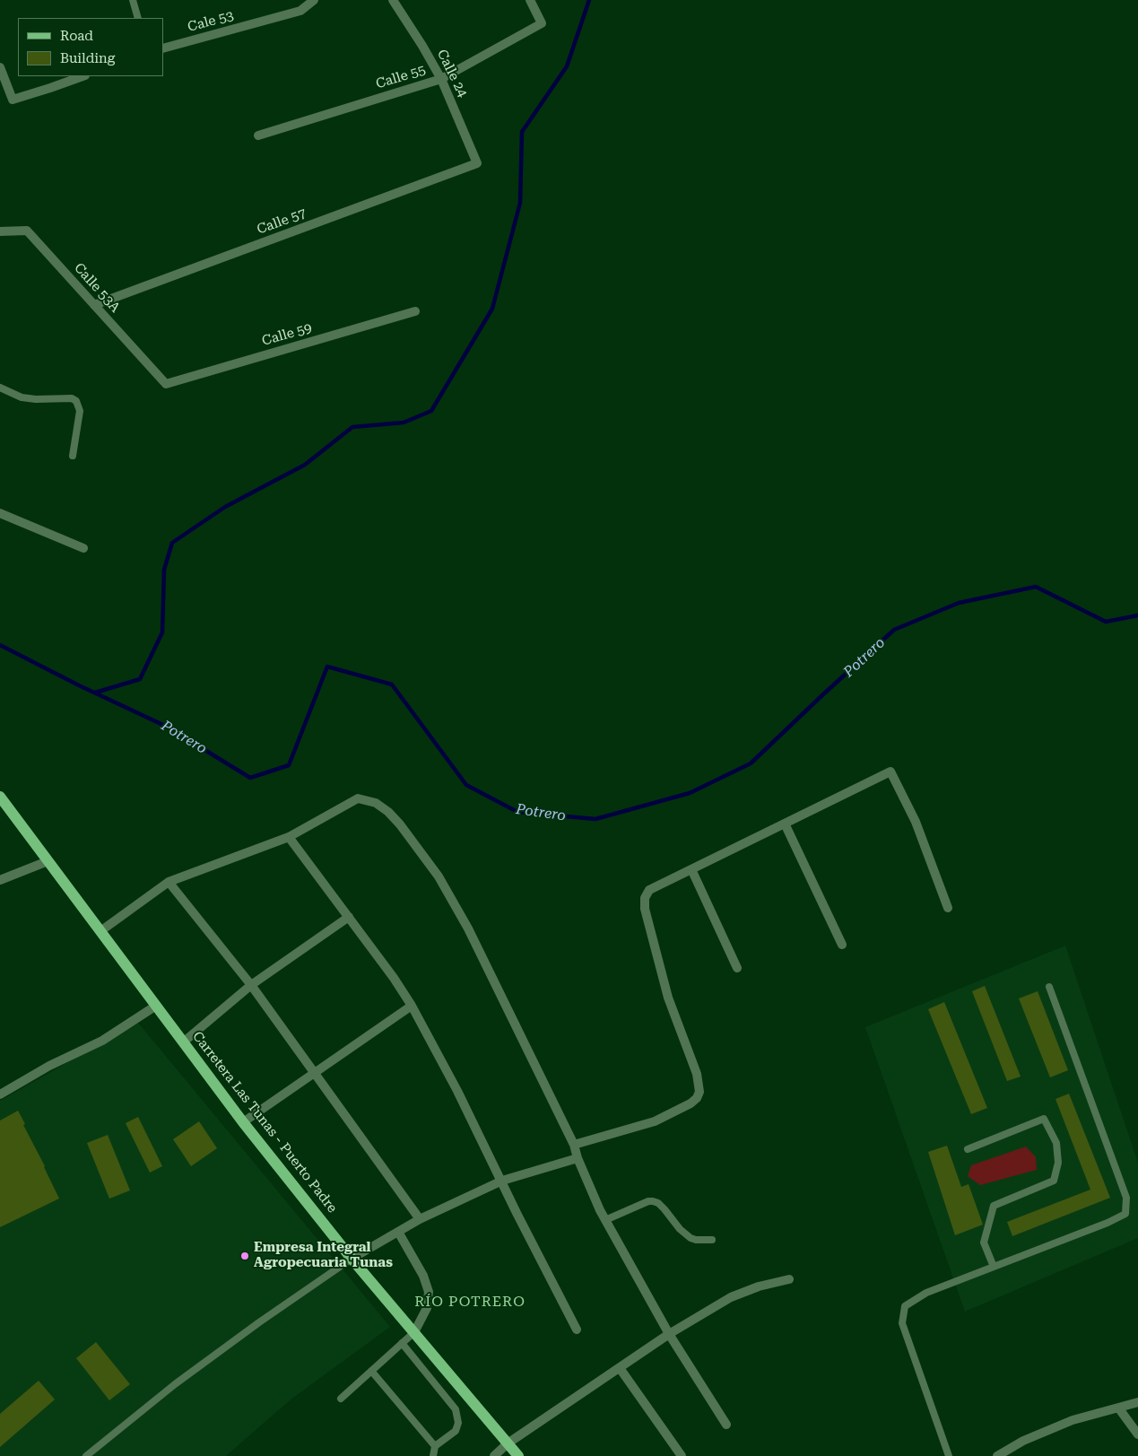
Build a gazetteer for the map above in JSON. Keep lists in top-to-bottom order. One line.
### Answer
{"streets":{"main road":["Carretera Las Tunas - Puerto Padre"],"street":["Cale 53","Calle 24","Calle 55","Calle 57","Calle 53A","Calle 59"]},"crossings":[["Calle 24","Calle 55"],["Calle 24","Calle 57"],["Calle 57","Calle 53A"],["Calle 53A","Calle 59"]],"districts":["RÍO POTRERO"],"water":["Potrero"],"places":["Empresa Integral Agropecuaria Tunas"],"legend":["Road","Building"]}
